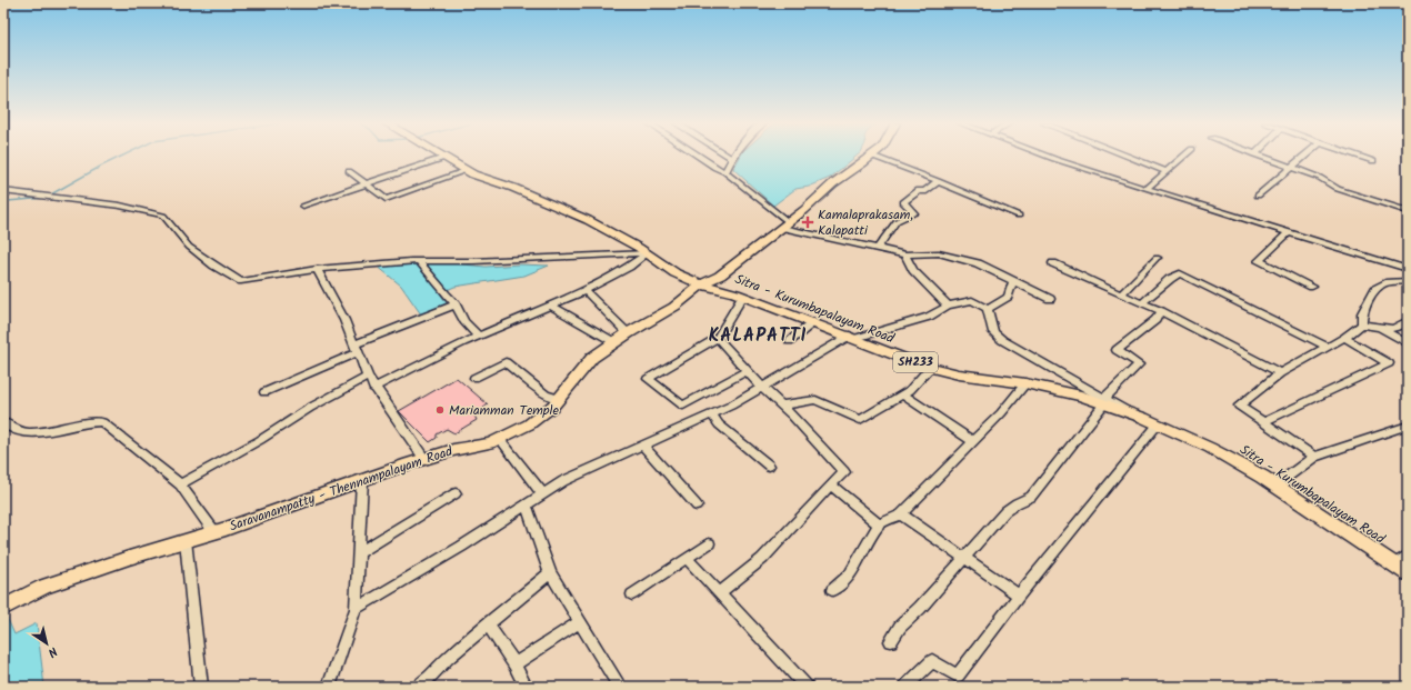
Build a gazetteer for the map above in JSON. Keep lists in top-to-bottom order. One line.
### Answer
{"streets":{"main road":["Sitra - Kurumbapalayam Road","SH233","Saravanampatty - Thennampalayam Road"]},"crossings":[["Sitra - Kurumbapalayam Road","Saravanampatty - Thennampalayam Road"]],"districts":["KALAPATTI"],"places":{"health":["Kamalaprakasam, Kalapatti"],"other":["Mariamman Temple"]},"north":"bottom right"}
